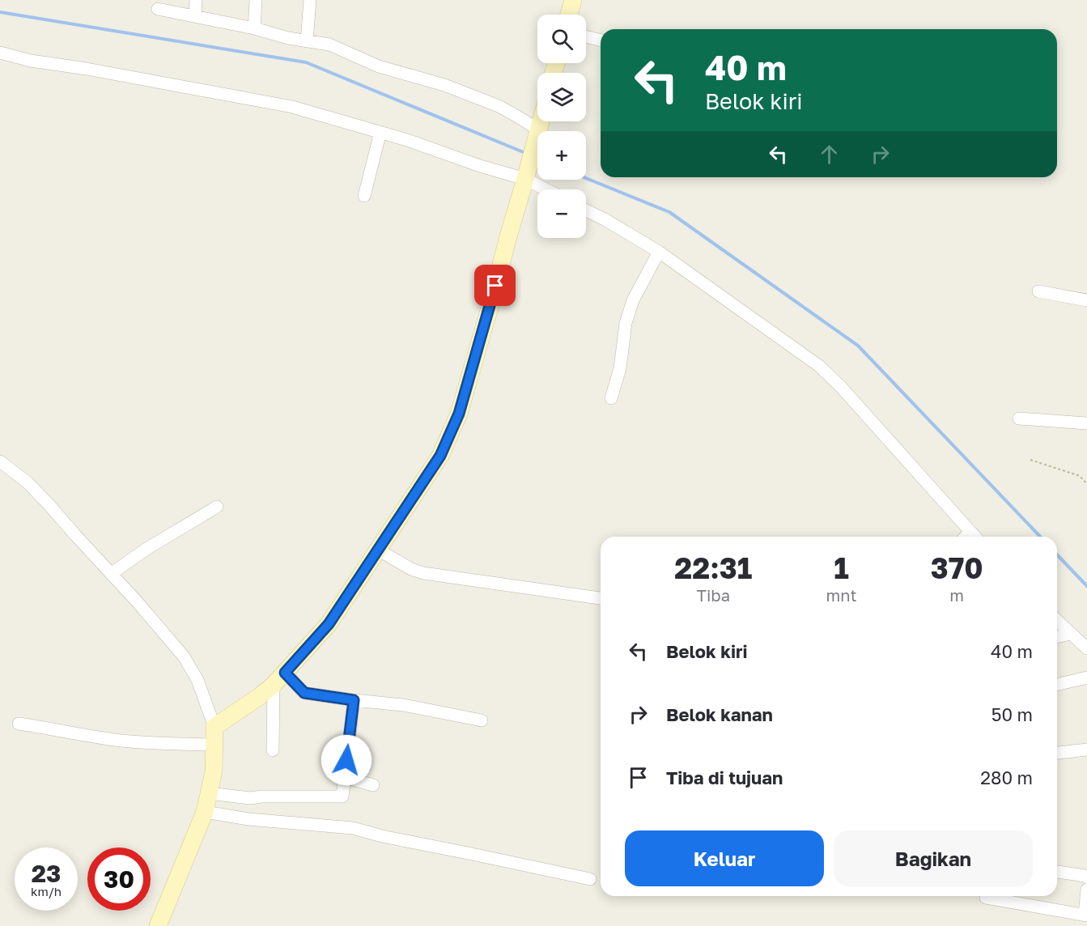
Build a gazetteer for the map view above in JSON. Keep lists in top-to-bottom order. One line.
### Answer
{"page":{"map_buttons":["+","−"],"turn":["40 m","Belok kiri"],"eta":["22:31","Tiba","1","mnt","370","m"],"list":[{"name":"Belok kiri","value":"40 m"},{"name":"Belok kanan","value":"50 m"},{"name":"Tiba di tujuan","value":"280 m"}],"buttons":["Keluar","Bagikan"],"speed":"23 km/h","limit":"30"}}
